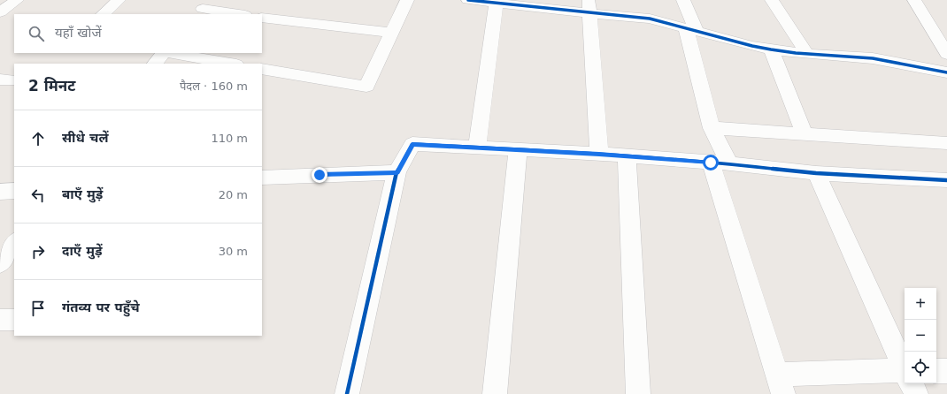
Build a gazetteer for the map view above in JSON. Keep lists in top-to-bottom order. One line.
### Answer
{"page":{"search":"यहाँ खोजें","heading":["2 मिनट","पैदल · 160 m"],"list":[["सीधे चलें","110 m"],["बाएँ मुड़ें","20 m"],["दाएँ मुड़ें","30 m"],"गंतव्य पर पहुँचे"],"map_buttons":["+","−"]}}
